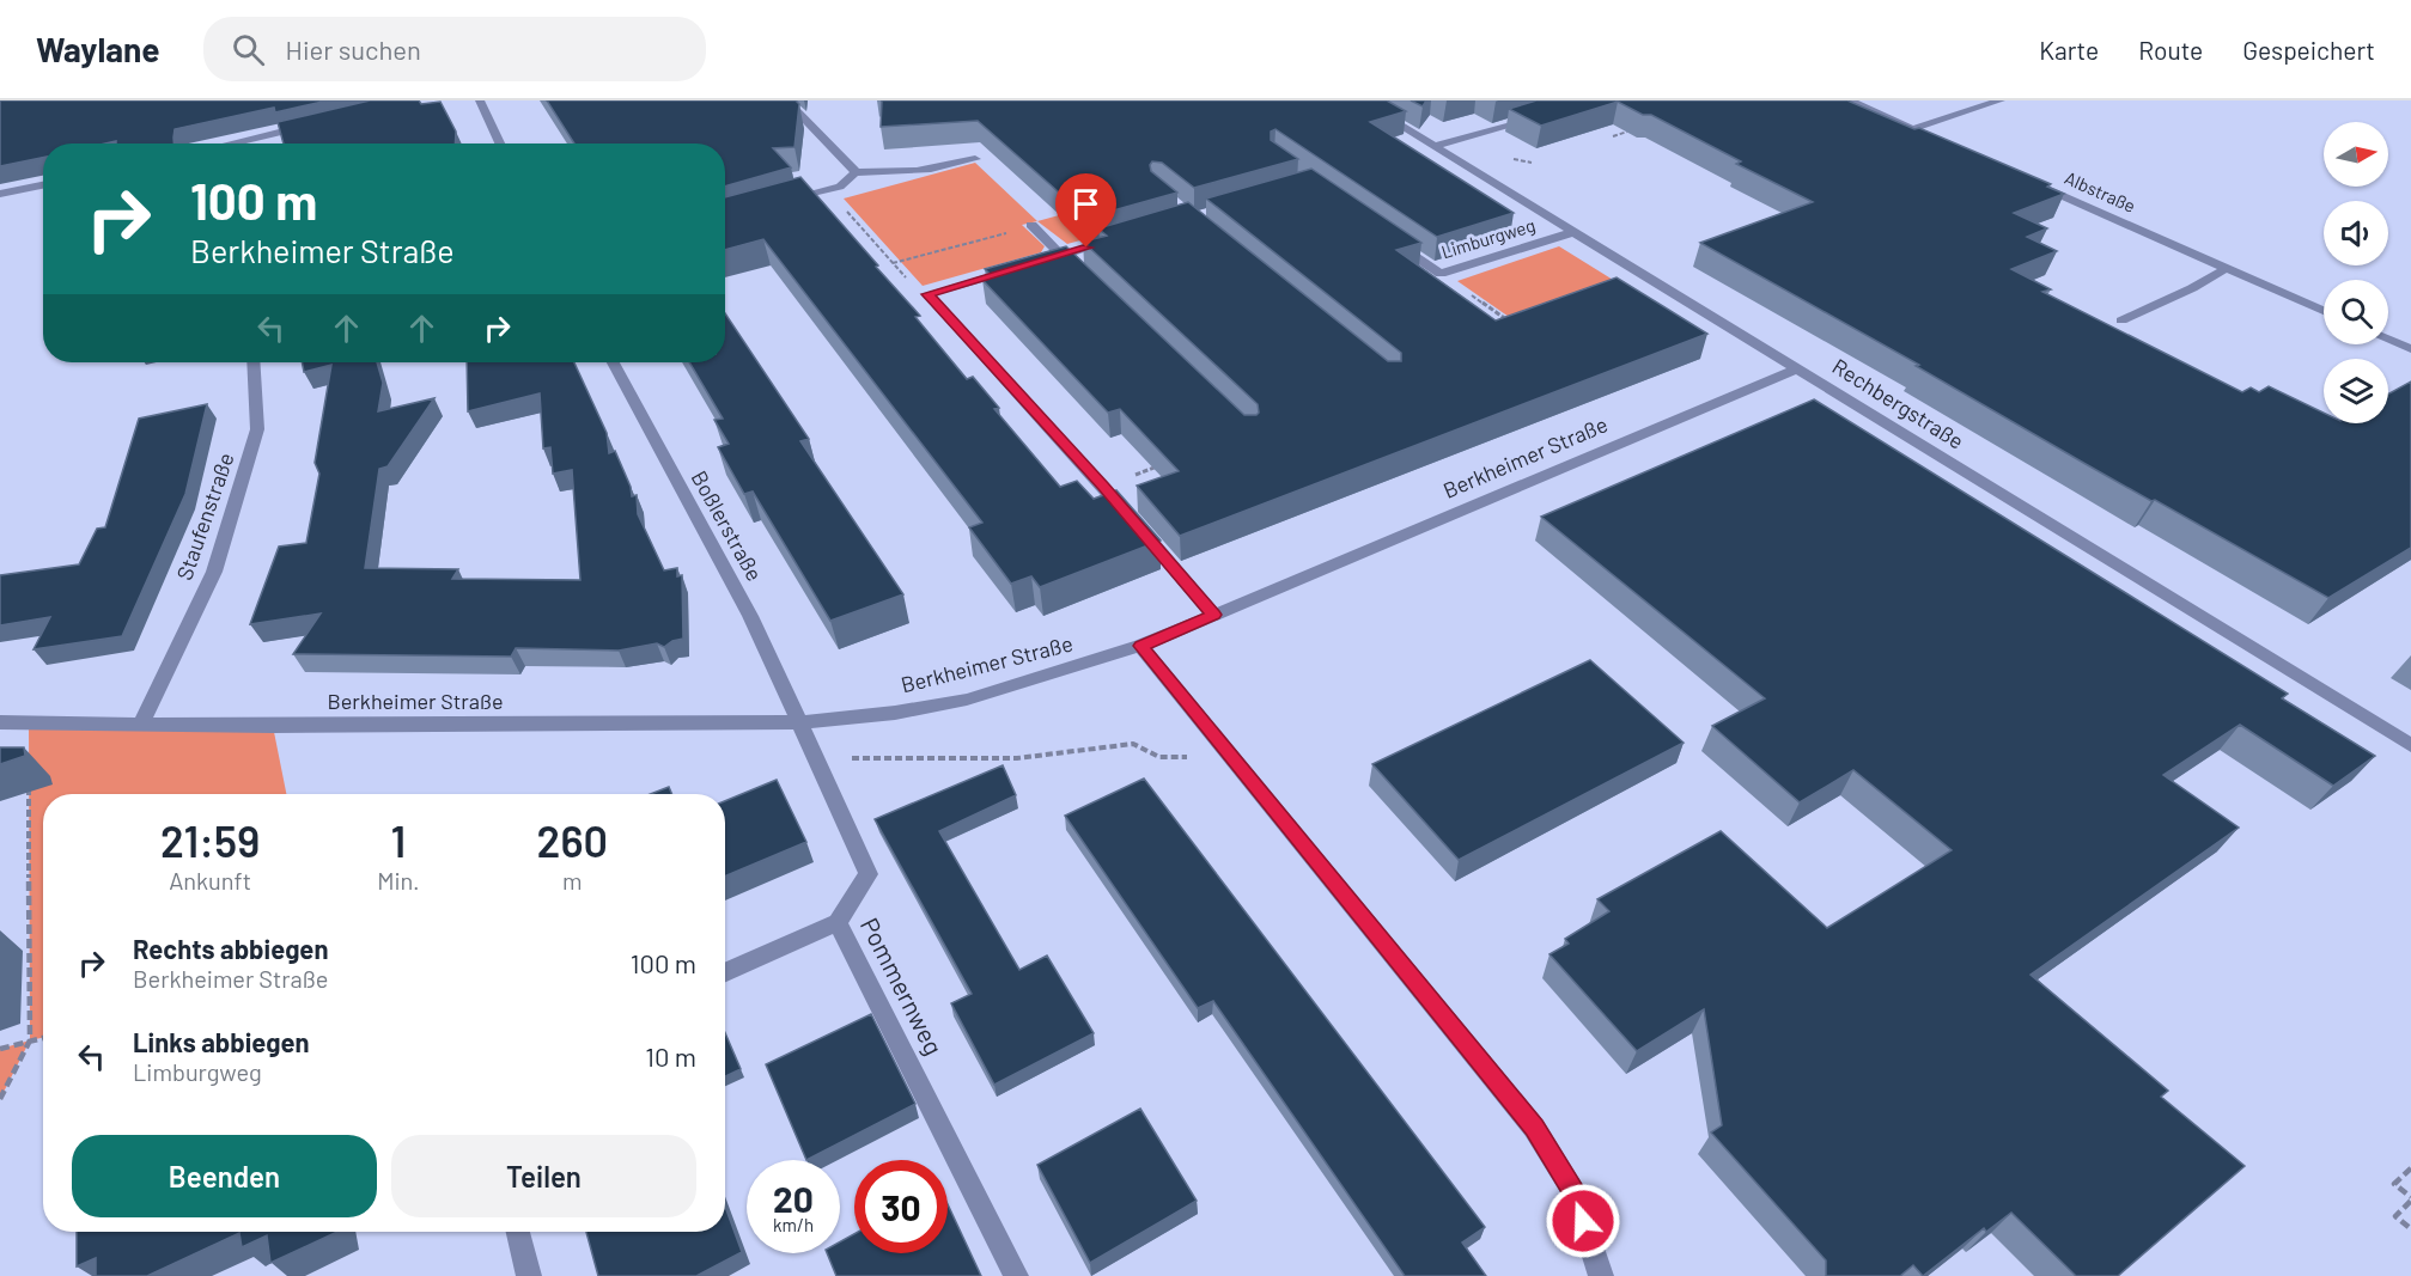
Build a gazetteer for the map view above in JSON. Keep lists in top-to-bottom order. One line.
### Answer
{"streets":{"street":["Albstraße","Limburgweg","Rechbergstraße","Berkheimer Straße","Staufenstraße","Boßlerstraße","Pommernweg"]},"crossings":[["Limburgweg","Rechbergstraße"],["Rechbergstraße","Berkheimer Straße"],["Berkheimer Straße","Staufenstraße"],["Berkheimer Straße","Boßlerstraße"],["Berkheimer Straße","Pommernweg"],["Boßlerstraße","Pommernweg"]],"north":"right","page":{"header":"Waylane","search":"Hier suchen","nav":["Karte","Route","Gespeichert"],"turn":["100 m","Berkheimer Straße"],"eta":["21:59","Ankunft","1","Min.","260","m"],"list":[{"name":"Rechts abbiegen","note":"Berkheimer Straße","value":"100 m"},{"name":"Links abbiegen","note":"Limburgweg","value":"10 m"}],"buttons":["Beenden","Teilen"],"speed":"20 km/h","limit":"30"}}
